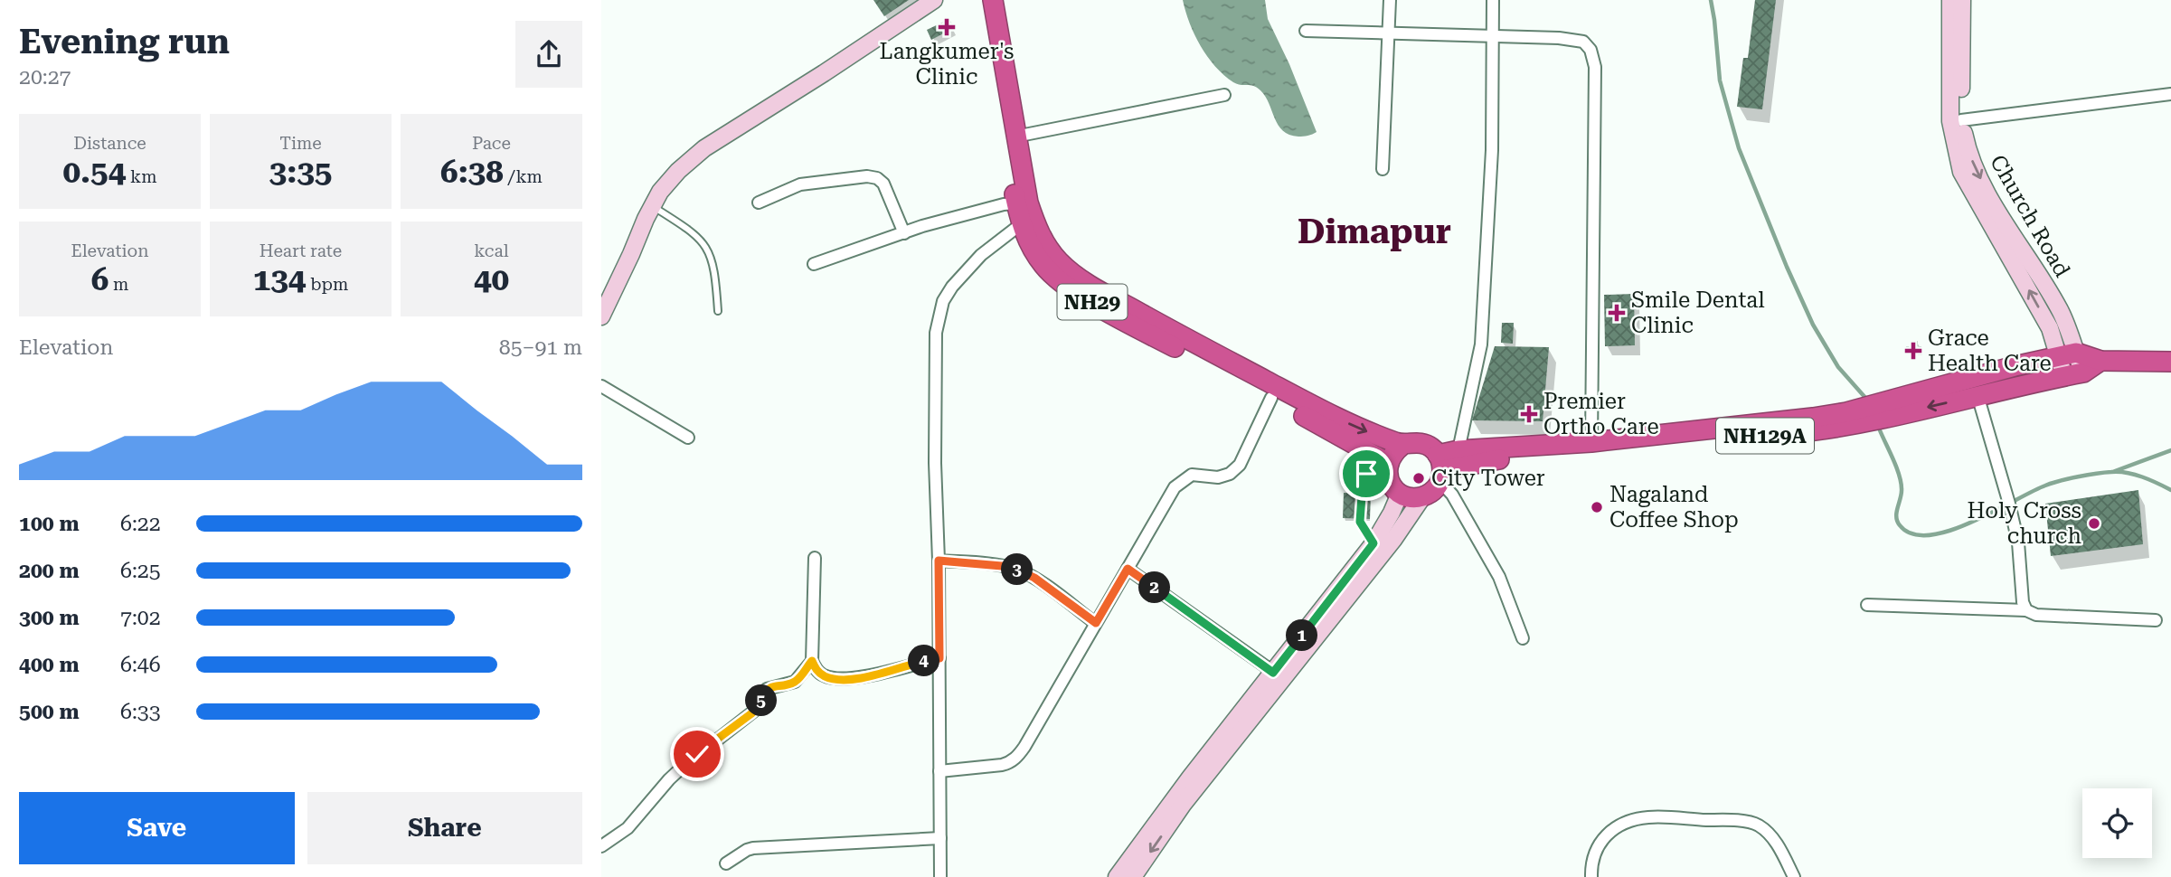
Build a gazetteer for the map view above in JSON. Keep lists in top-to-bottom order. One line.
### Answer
{"streets":{"highway":["NH29","NH129A"],"main road":["Church Road"]},"crossings":[["Church Road","NH129A"],["NH29","NH129A"]],"districts":["Dimapur"],"places":{"health":["Langkumer's Clinic","Smile Dental Clinic","Grace Health Care","Premier Ortho Care"],"other":["City Tower","Nagaland Coffee Shop","Holy Cross church"]},"page":{"heading":["Evening run","20:27"],"stats":[["Distance","0.54 km"],["Time","3:35"],["Pace","6:38 /km"],["Elevation","6 m"],["Heart rate","134 bpm"],["kcal","40"]],"chart":["Elevation","85–91 m"],"list":[{"name":"100 m","note":"6:22"},{"name":"200 m","note":"6:25"},{"name":"300 m","note":"7:02"},{"name":"400 m","note":"6:46"},{"name":"500 m","note":"6:33"}],"pins":["3","2","1","4","5"],"buttons":["Save","Share"]}}
